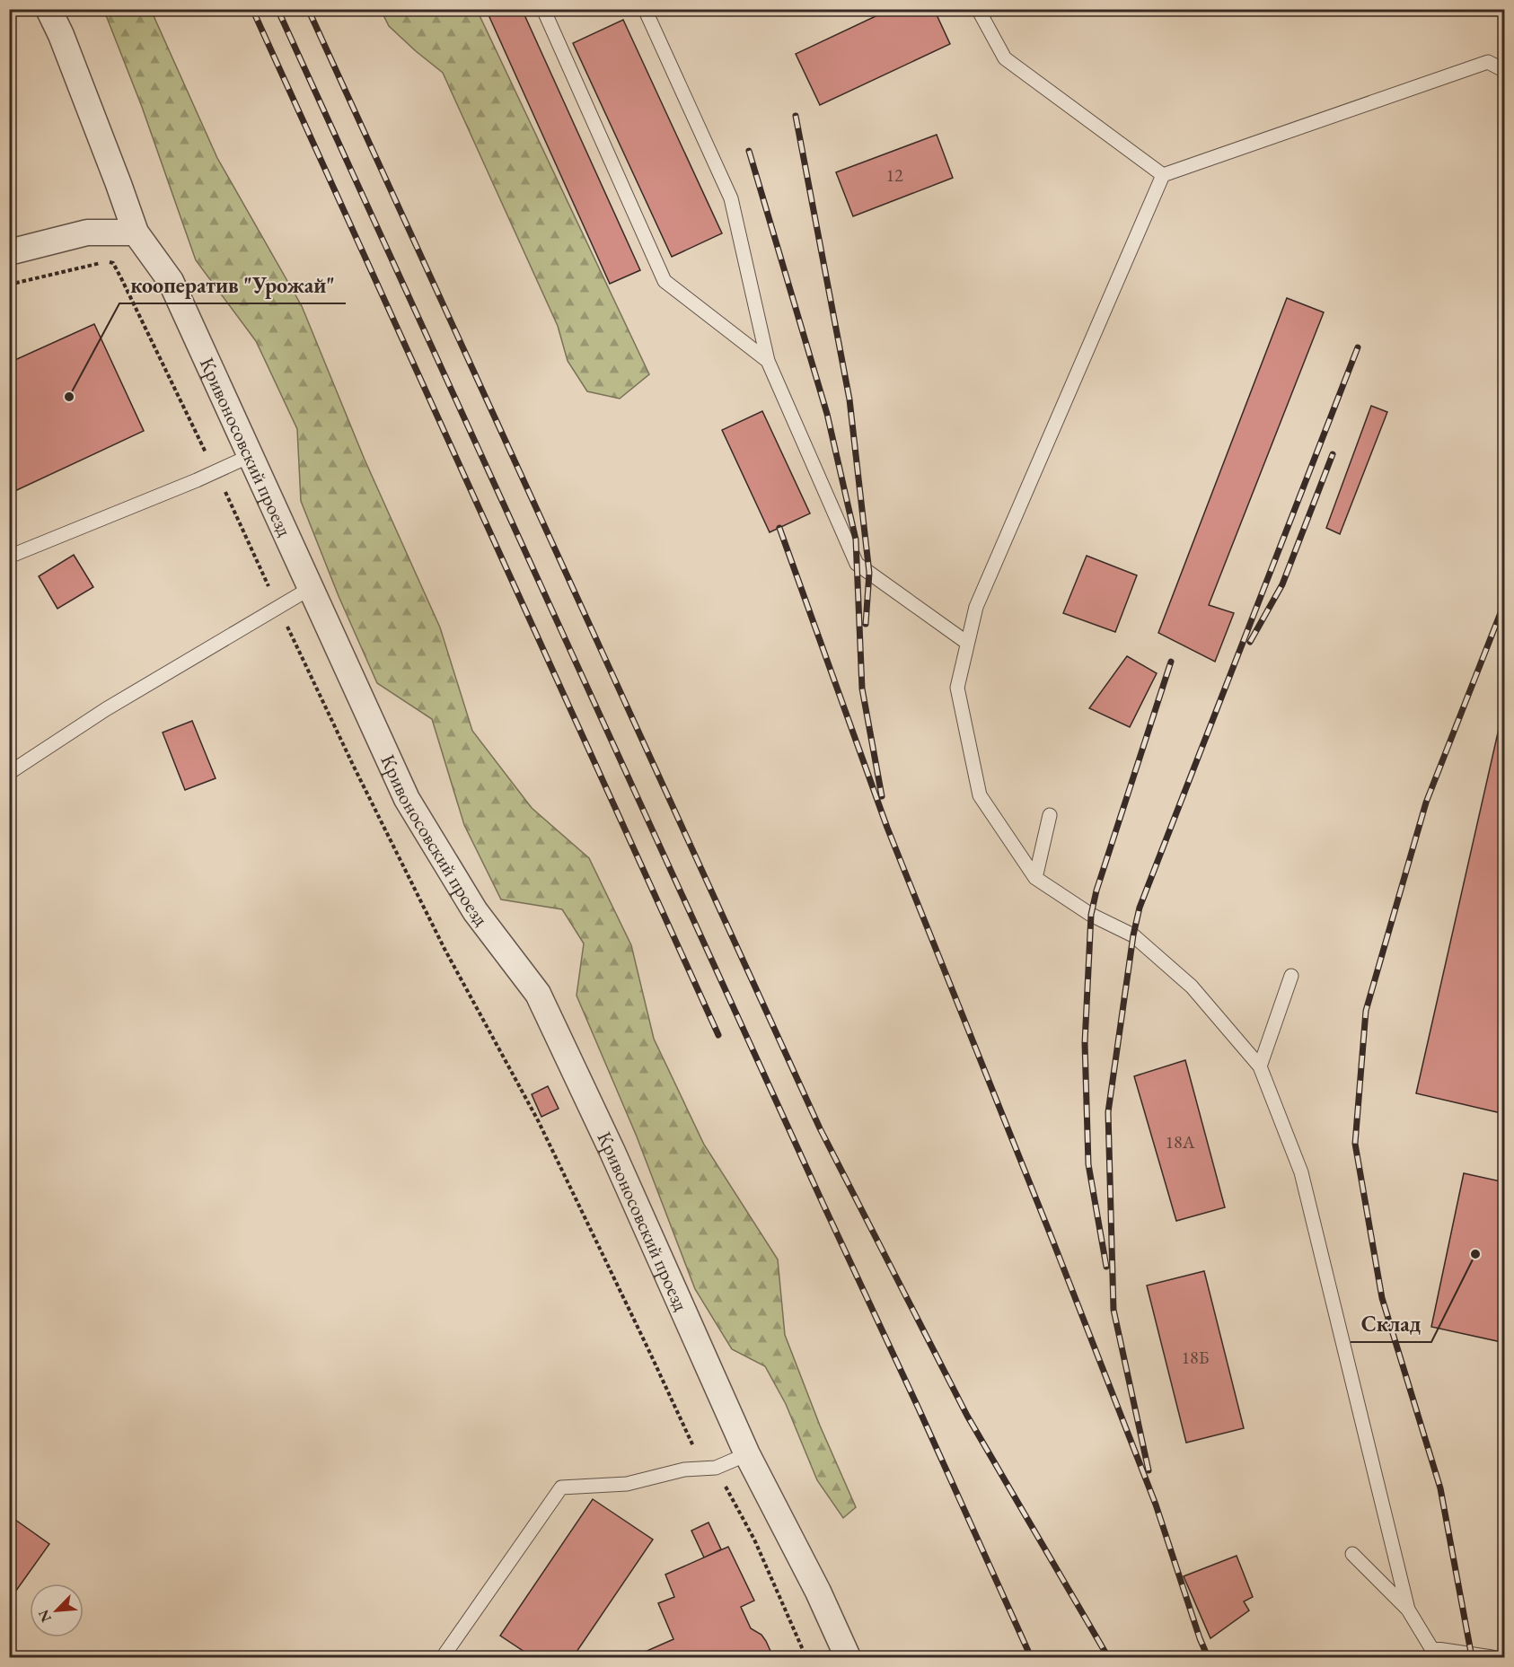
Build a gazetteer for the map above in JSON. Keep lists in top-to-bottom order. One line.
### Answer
{"streets":{"street":["Кривоносовский проезд"]},"places":["кооператив \"Урожай\"","Склад"],"house_numbers":["12","18А","18Б"],"north":"bottom left"}
